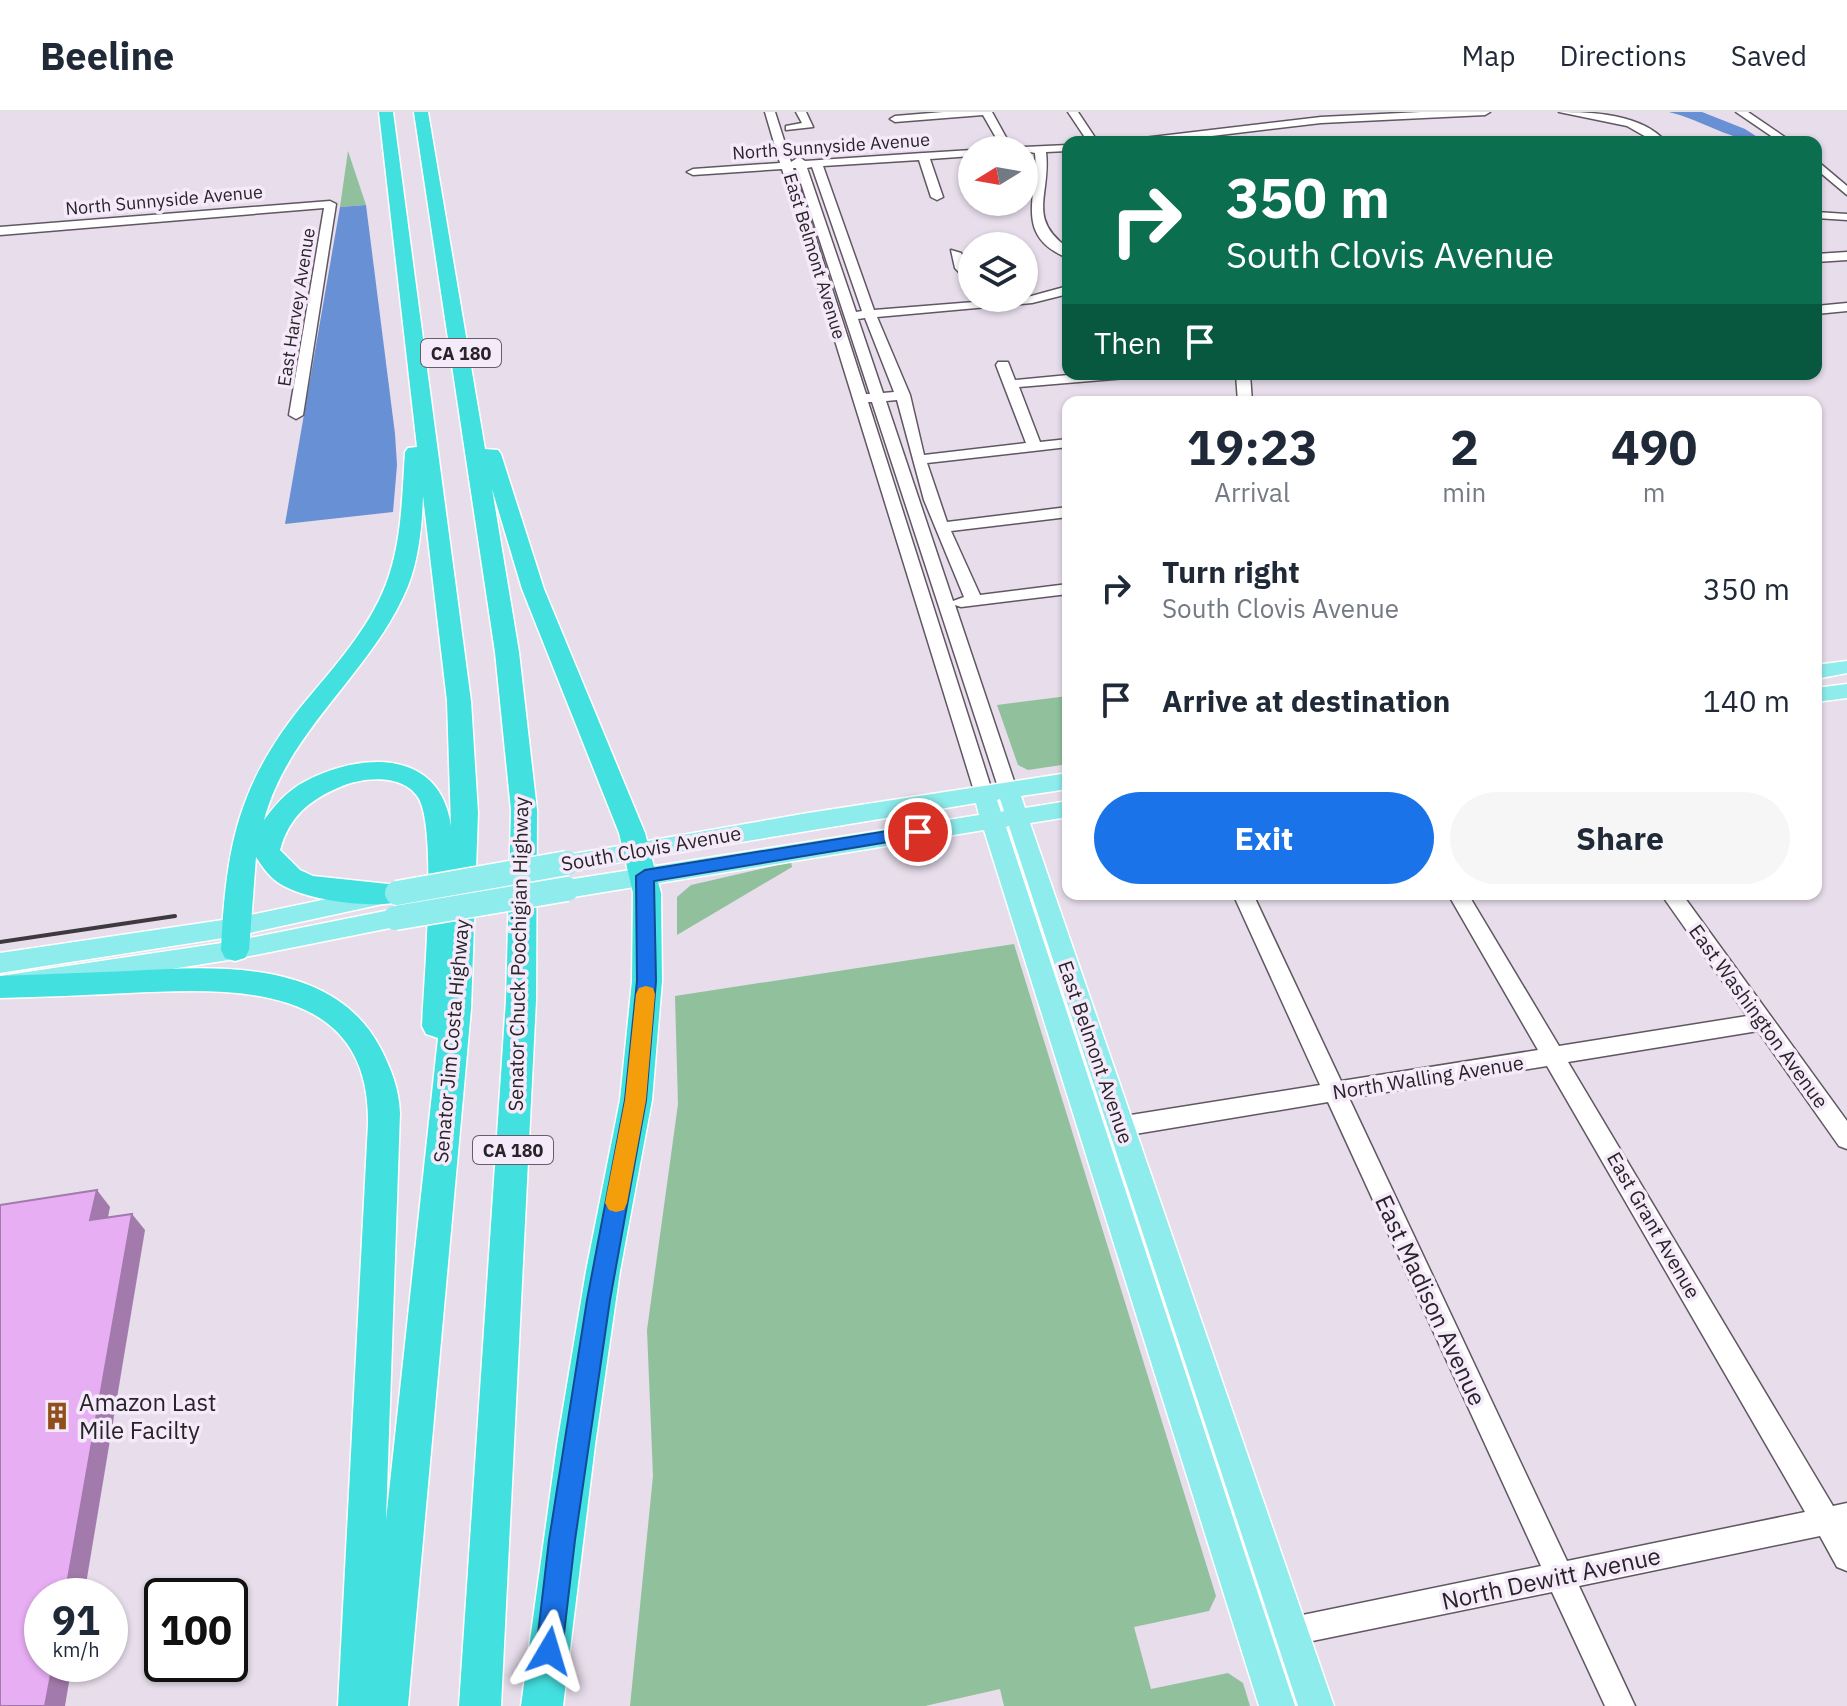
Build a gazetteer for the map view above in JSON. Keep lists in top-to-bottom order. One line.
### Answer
{"streets":{"highway":["CA 180","Senator Chuck Poochigian Highway","Senator Jim Costa Highway"],"main road":["East Belmont Avenue","South Clovis Avenue"],"street":["North Sunnyside Avenue","East Harvey Avenue","East Washington Avenue","North Walling Avenue","East Grant Avenue","East Madison Avenue","North Dewitt Avenue"]},"crossings":[["North Sunnyside Avenue","East Belmont Avenue"],["North Sunnyside Avenue","East Harvey Avenue"],["East Belmont Avenue","South Clovis Avenue"],["East Belmont Avenue","North Walling Avenue"],["East Belmont Avenue","North Dewitt Avenue"],["CA 180","Senator Jim Costa Highway"],["East Washington Avenue","North Walling Avenue"],["North Walling Avenue","East Grant Avenue"],["North Walling Avenue","East Madison Avenue"],["East Grant Avenue","North Dewitt Avenue"],["East Madison Avenue","North Dewitt Avenue"]],"places":{"building":["Amazon Last Mile Facilty"]},"north":"left","page":{"header":"Beeline","nav":["Map","Directions","Saved"],"turn":["350 m","South Clovis Avenue"],"then":"Then","eta":["19:23","Arrival","2","min","490","m"],"list":[{"name":"Turn right","note":"South Clovis Avenue","value":"350 m"},{"name":"Arrive at destination","value":"140 m"}],"buttons":["Exit","Share"],"speed":"91 km/h","limit":"100"}}
